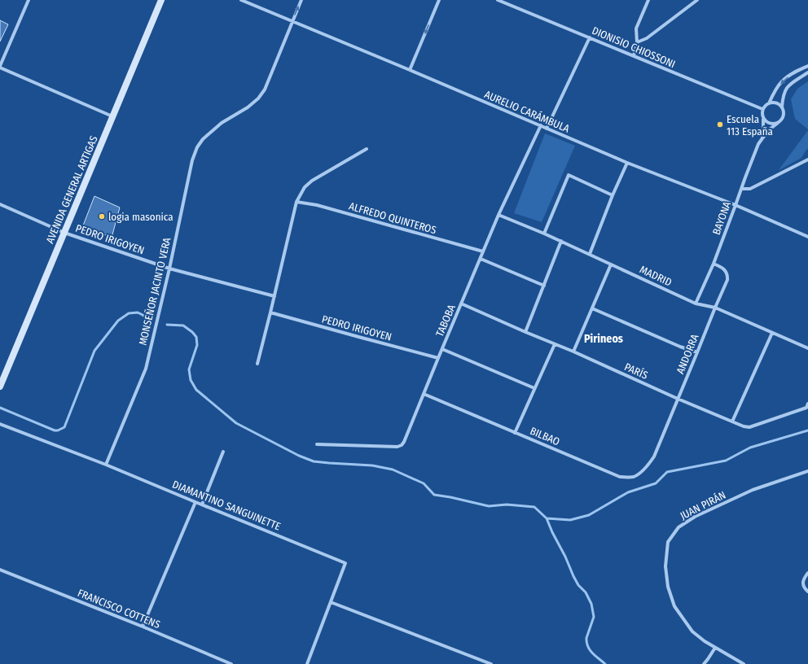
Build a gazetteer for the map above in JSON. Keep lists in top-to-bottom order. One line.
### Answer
{"streets":{"main road":["AVENIDA GENERAL ARTIGAS"],"street":["DIONISIO CHIOSSONI","AURELIO CARÁMBULA","ALFREDO QUINTEROS","BAYONA","PEDRO IRIGOYEN","MADRID","MONSEÑOR JACINTO VERA","TABOBA","ANDORRA","PARÍS","BILBAO","DIAMANTINO SANGUINETTE","JUAN PIRÁN","FRANCISCO COTTENS"]},"crossings":[["DIONISIO CHIOSSONI","BAYONA"],["AURELIO CARÁMBULA","BAYONA"],["AURELIO CARÁMBULA","MONSEÑOR JACINTO VERA"],["AURELIO CARÁMBULA","TABOBA"],["AVENIDA GENERAL ARTIGAS","PEDRO IRIGOYEN"],["ALFREDO QUINTEROS","TABOBA"],["BAYONA","MADRID"],["BAYONA","ANDORRA"],["PEDRO IRIGOYEN","MONSEÑOR JACINTO VERA"],["PEDRO IRIGOYEN","TABOBA"],["MADRID","TABOBA"],["MADRID","ANDORRA"],["MONSEÑOR JACINTO VERA","DIAMANTINO SANGUINETTE"],["TABOBA","PARÍS"],["TABOBA","BILBAO"],["ANDORRA","PARÍS"],["ANDORRA","BILBAO"]],"districts":["Pirineos"],"places":["Escuela 113 España","logia masonica"]}
